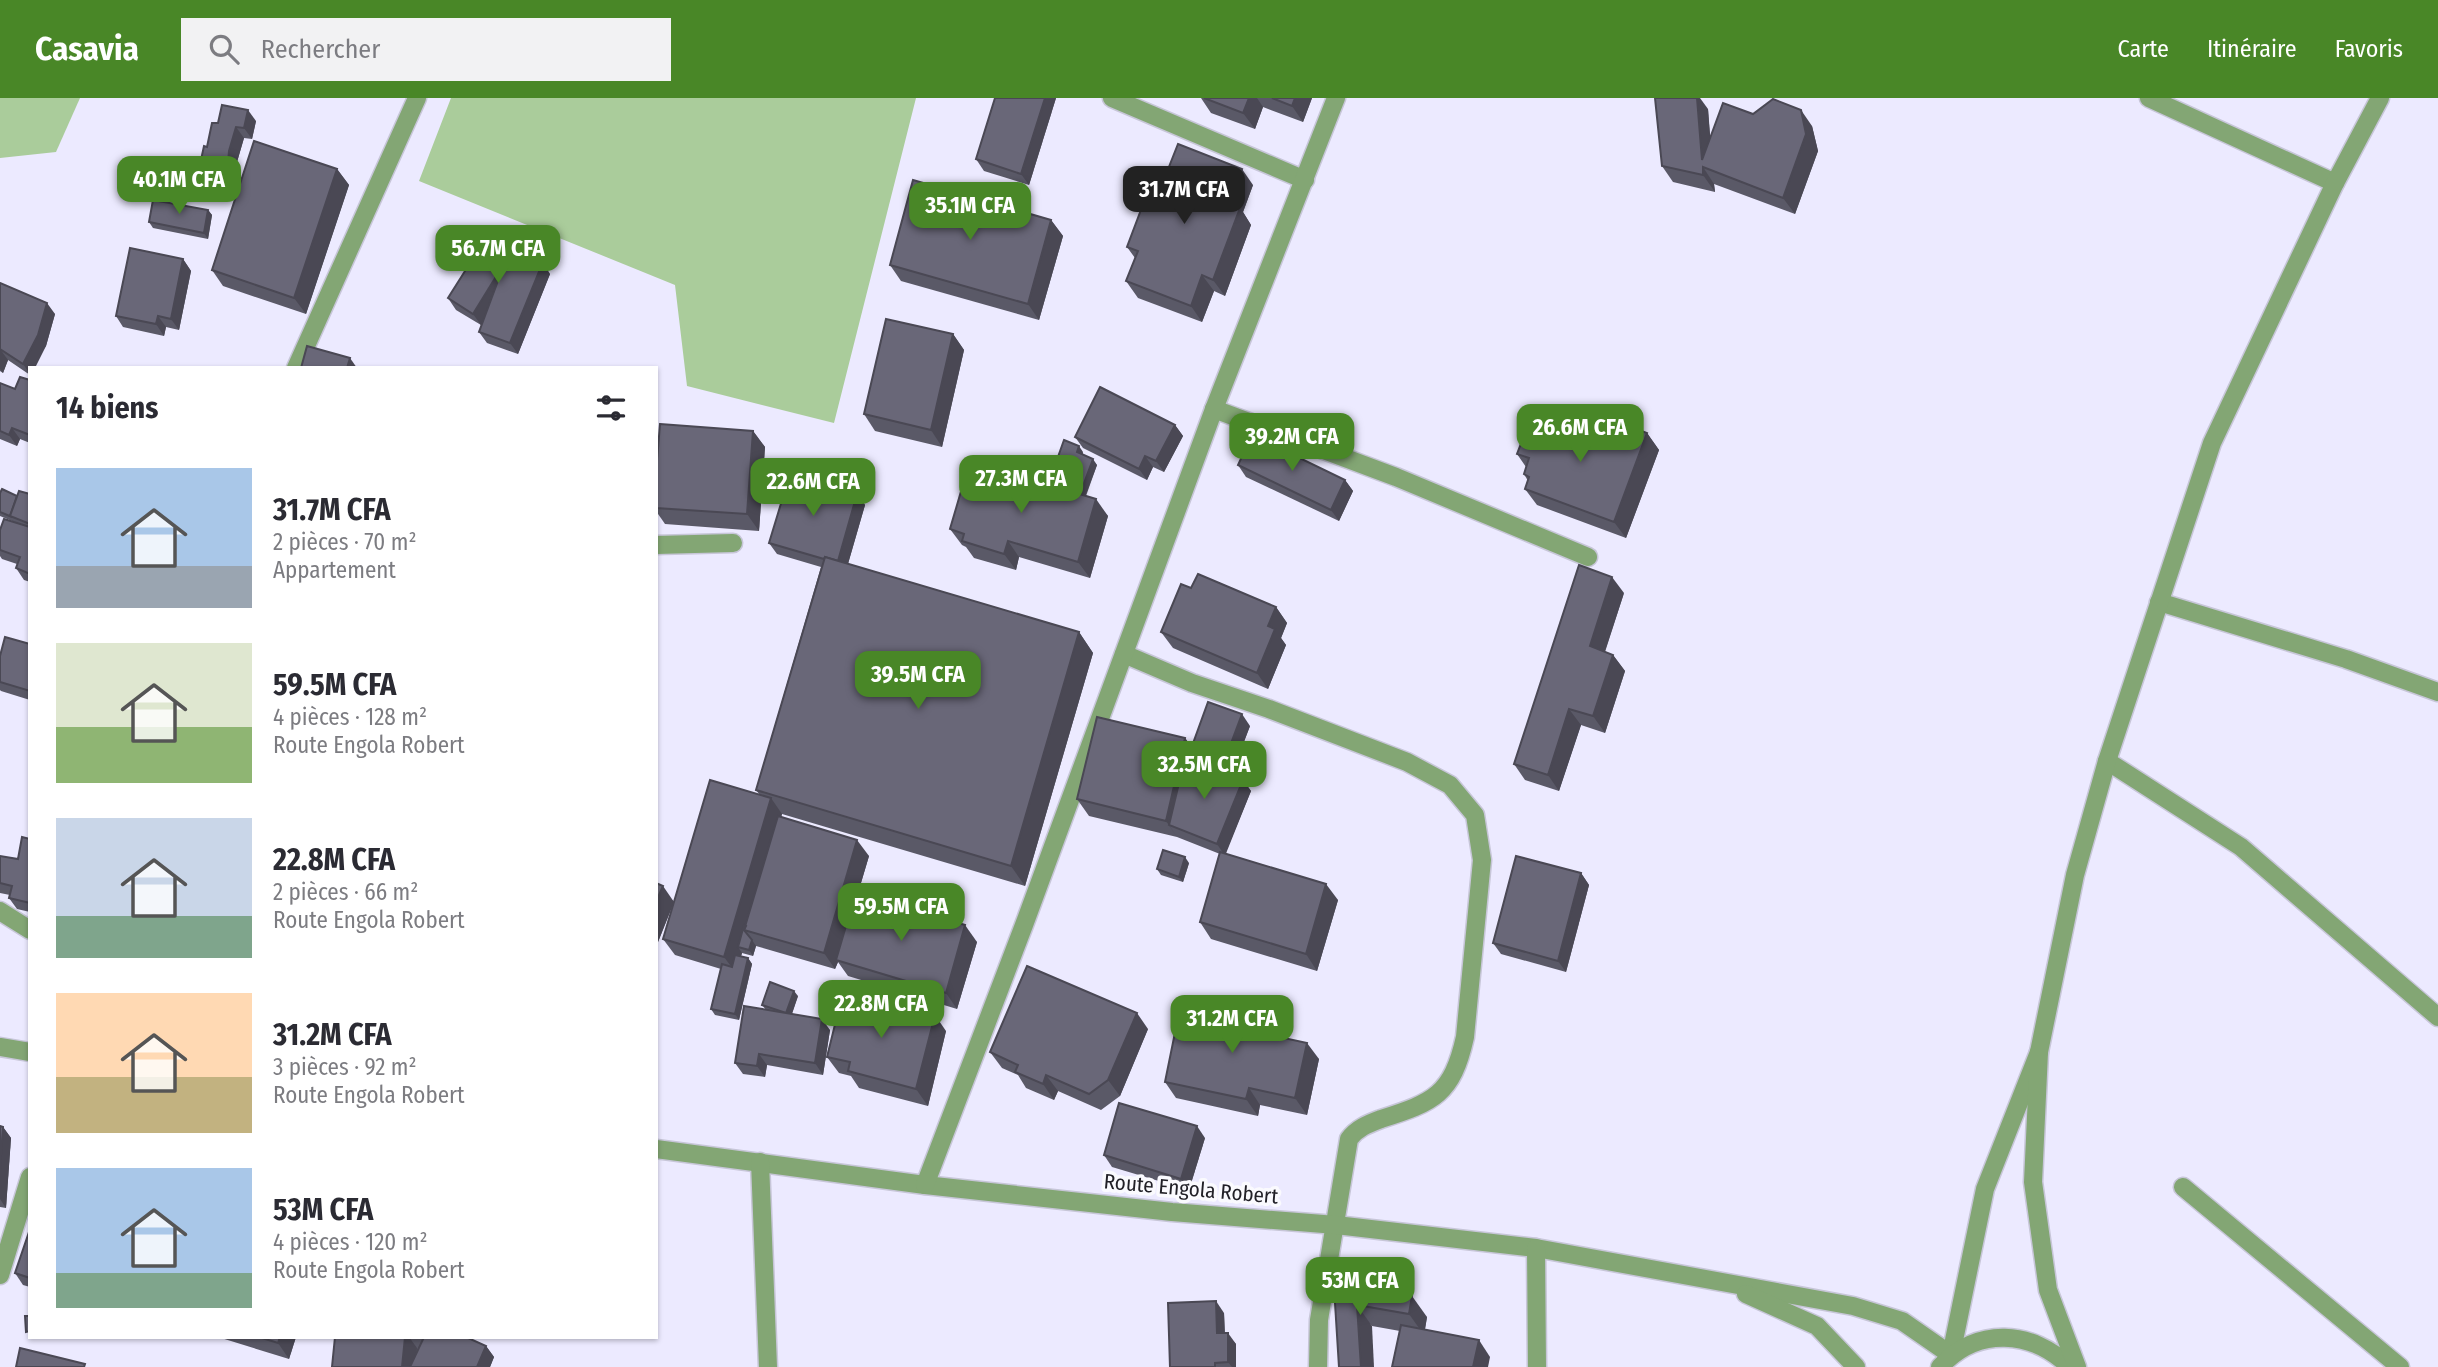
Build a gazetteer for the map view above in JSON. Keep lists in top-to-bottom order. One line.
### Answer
{"streets":{"street":["Route Engola Robert"]},"page":{"header":"Casavia","search":"Rechercher","nav":["Carte","Itinéraire","Favoris"],"price":["40.1M CFA","31.7M CFA","35.1M CFA","56.7M CFA","26.6M CFA","39.2M CFA","27.3M CFA","22.6M CFA","39.5M CFA","32.5M CFA","59.5M CFA","22.8M CFA","31.2M CFA","53M CFA"],"heading":"14 biens","list":[{"name":"31.7M CFA","note":"2 pièces · 70 m² · Appartement"},{"name":"59.5M CFA","note":"4 pièces · 128 m² · Route Engola Robert"},{"name":"22.8M CFA","note":"2 pièces · 66 m² · Route Engola Robert"},{"name":"31.2M CFA","note":"3 pièces · 92 m² · Route Engola Robert"},{"name":"53M CFA","note":"4 pièces · 120 m² · Route Engola Robert"}]}}
